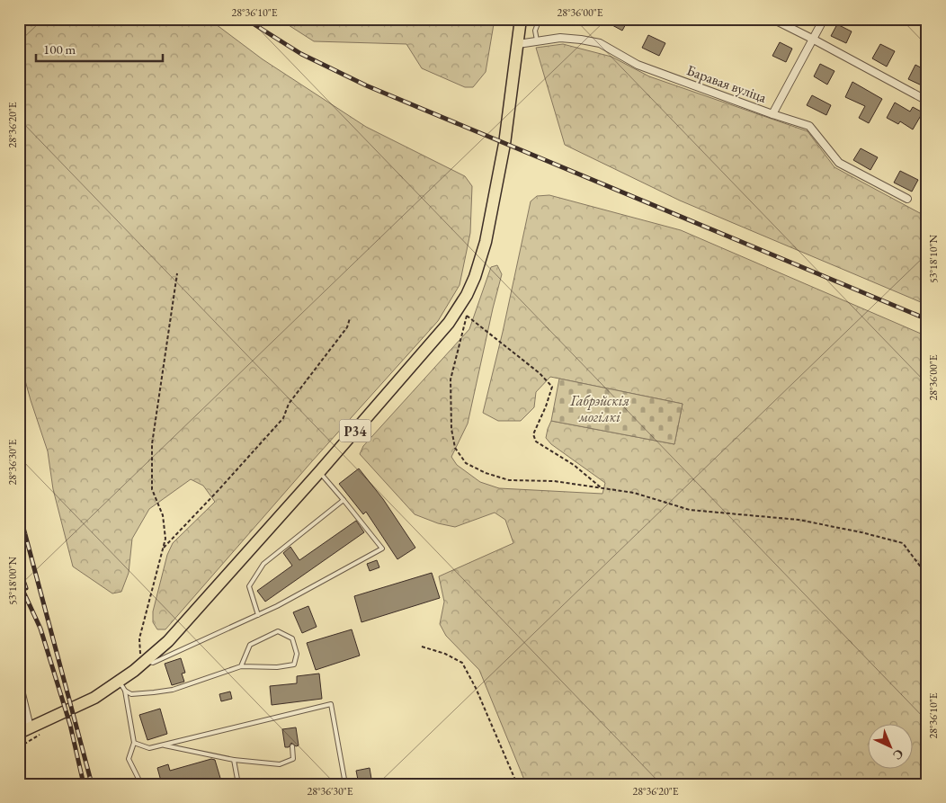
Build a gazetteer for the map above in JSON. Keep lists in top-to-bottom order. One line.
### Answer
{"streets":{"main road":["Р34"],"street":["Баравая вуліца"]},"crossings":[["Баравая вуліца","Р34"]],"parks":["Габрэйскія могілкі"],"scale_bar":"100 m","north":"bottom right","coordinates":["28°36'10\"E","28°36'00\"E","28°36'20\"E","53°18'10\"N","28°36'30\"E","53°18'00\"N"]}
